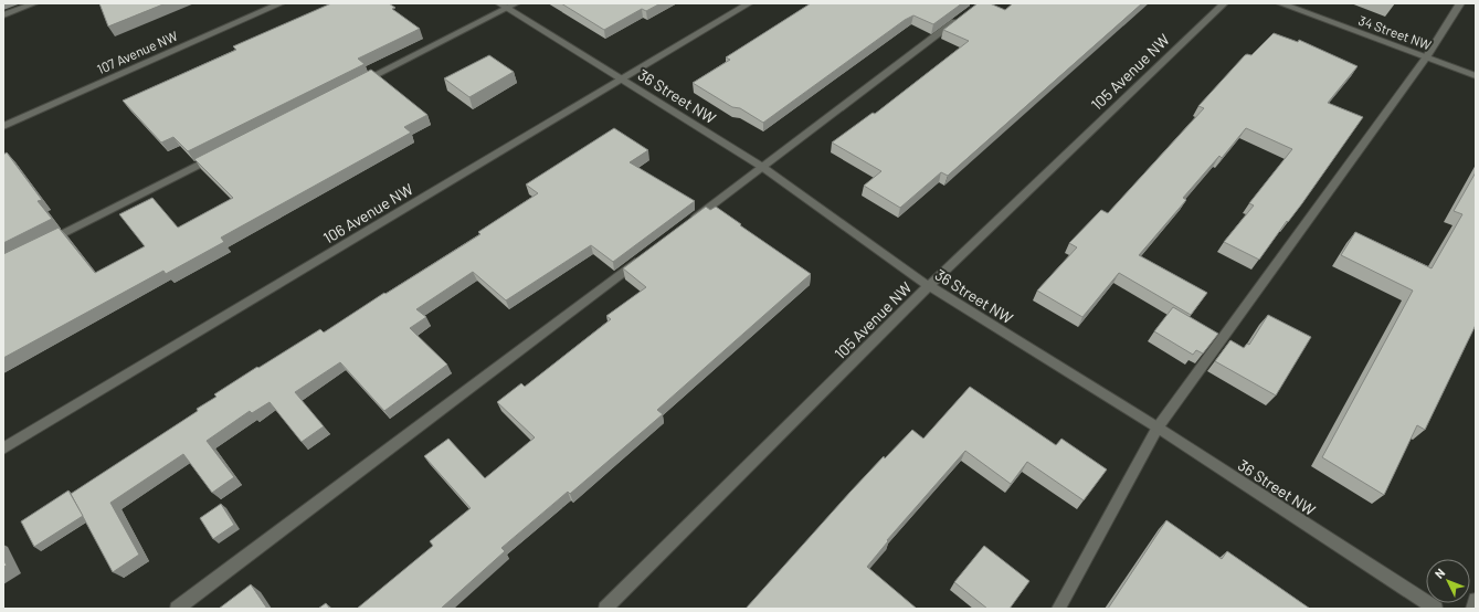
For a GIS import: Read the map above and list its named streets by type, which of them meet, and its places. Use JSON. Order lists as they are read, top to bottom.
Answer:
{
  "streets": {
    "street": [
      "34 Street NW",
      "107 Avenue NW",
      "105 Avenue NW",
      "36 Street NW",
      "106 Avenue NW"
    ]
  },
  "crossings": [
    ["105 Avenue NW", "36 Street NW"],
    ["36 Street NW", "106 Avenue NW"]
  ],
  "north": "top left"
}
